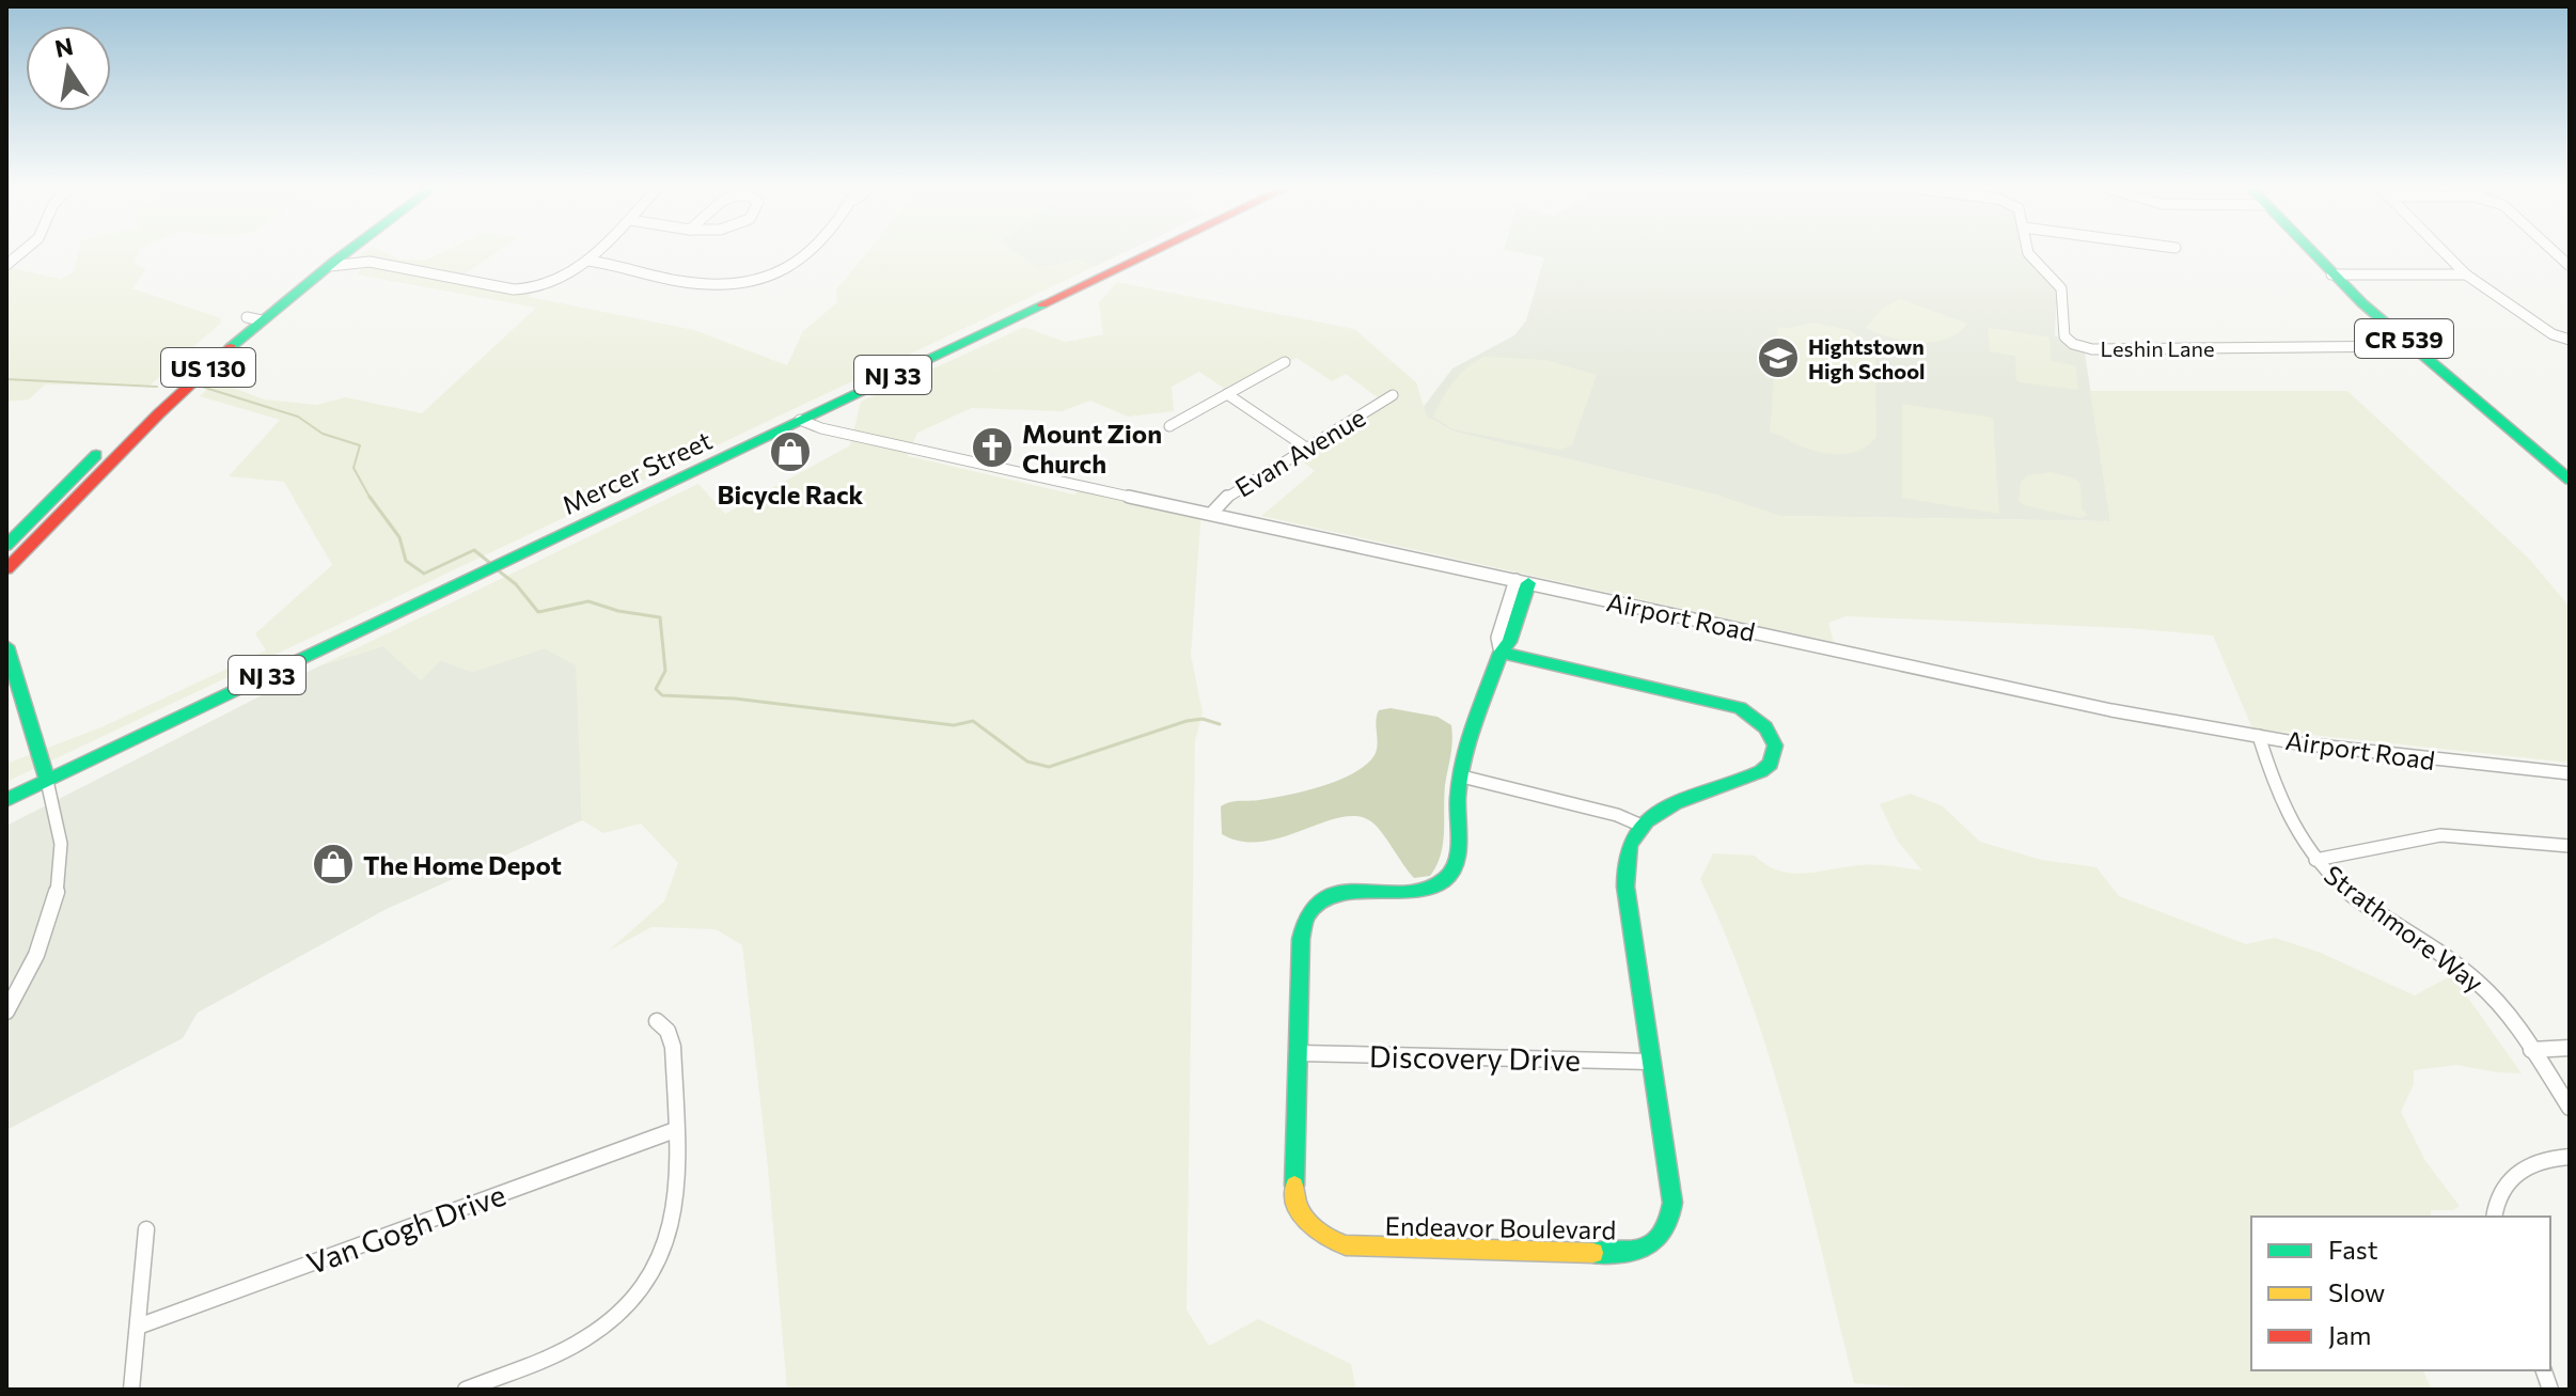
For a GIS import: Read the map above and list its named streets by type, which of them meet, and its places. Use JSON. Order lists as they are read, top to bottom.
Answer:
{
  "streets": {
    "main road": [
      "CR 539",
      "US 130",
      "NJ 33",
      "Mercer Street",
      "Endeavor Boulevard"
    ],
    "street": [
      "Leshin Lane",
      "Evan Avenue",
      "Airport Road",
      "Strathmore Way",
      "Discovery Drive",
      "Van Gogh Drive"
    ]
  },
  "crossings": [
    ["CR 539", "Leshin Lane"],
    ["Evan Avenue", "Airport Road"],
    ["Mercer Street", "Airport Road"],
    ["Airport Road", "Strathmore Way"],
    ["Airport Road", "Endeavor Boulevard"],
    ["Discovery Drive", "Endeavor Boulevard"]
  ],
  "places": {
    "school or university": ["Hightstown High School"],
    "church": ["Mount Zion Church"],
    "shop": ["Bicycle Rack", "The Home Depot"]
  },
  "legend": ["Fast", "Slow", "Jam"],
  "north": "top"
}
